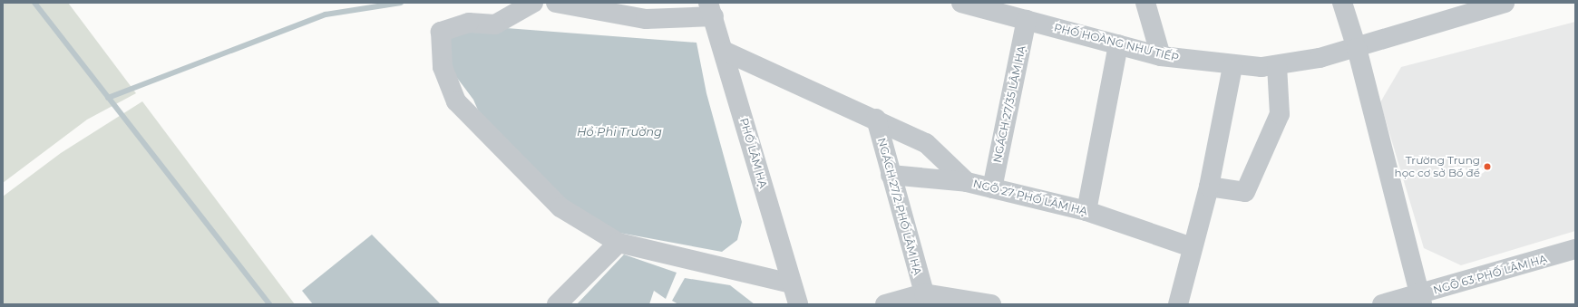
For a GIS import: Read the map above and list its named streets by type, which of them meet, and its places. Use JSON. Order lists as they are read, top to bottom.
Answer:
{
  "streets": {
    "street": [
      "PHỐ HOÀNG NHƯ TIẾP",
      "NGÁCH 27/35 LÂM HẠ",
      "PHỐ LÂM HẠ",
      "NGÕ 27 PHỐ LÂM HẠ",
      "NGÁCH 27/2 PHỐ LÂM HẠ",
      "NGÕ 63 PHỐ LÂM HẠ"
    ]
  },
  "crossings": [
    ["PHỐ HOÀNG NHƯ TIẾP", "NGÁCH 27/35 LÂM HẠ"],
    ["NGÁCH 27/35 LÂM HẠ", "NGÕ 27 PHỐ LÂM HẠ"],
    ["PHỐ LÂM HẠ", "NGÕ 27 PHỐ LÂM HẠ"],
    ["NGÕ 27 PHỐ LÂM HẠ", "NGÁCH 27/2 PHỐ LÂM HẠ"]
  ],
  "water": ["Hồ Phi Trường"],
  "places": ["Trường Trung học cơ sở Bồ đề"]
}
